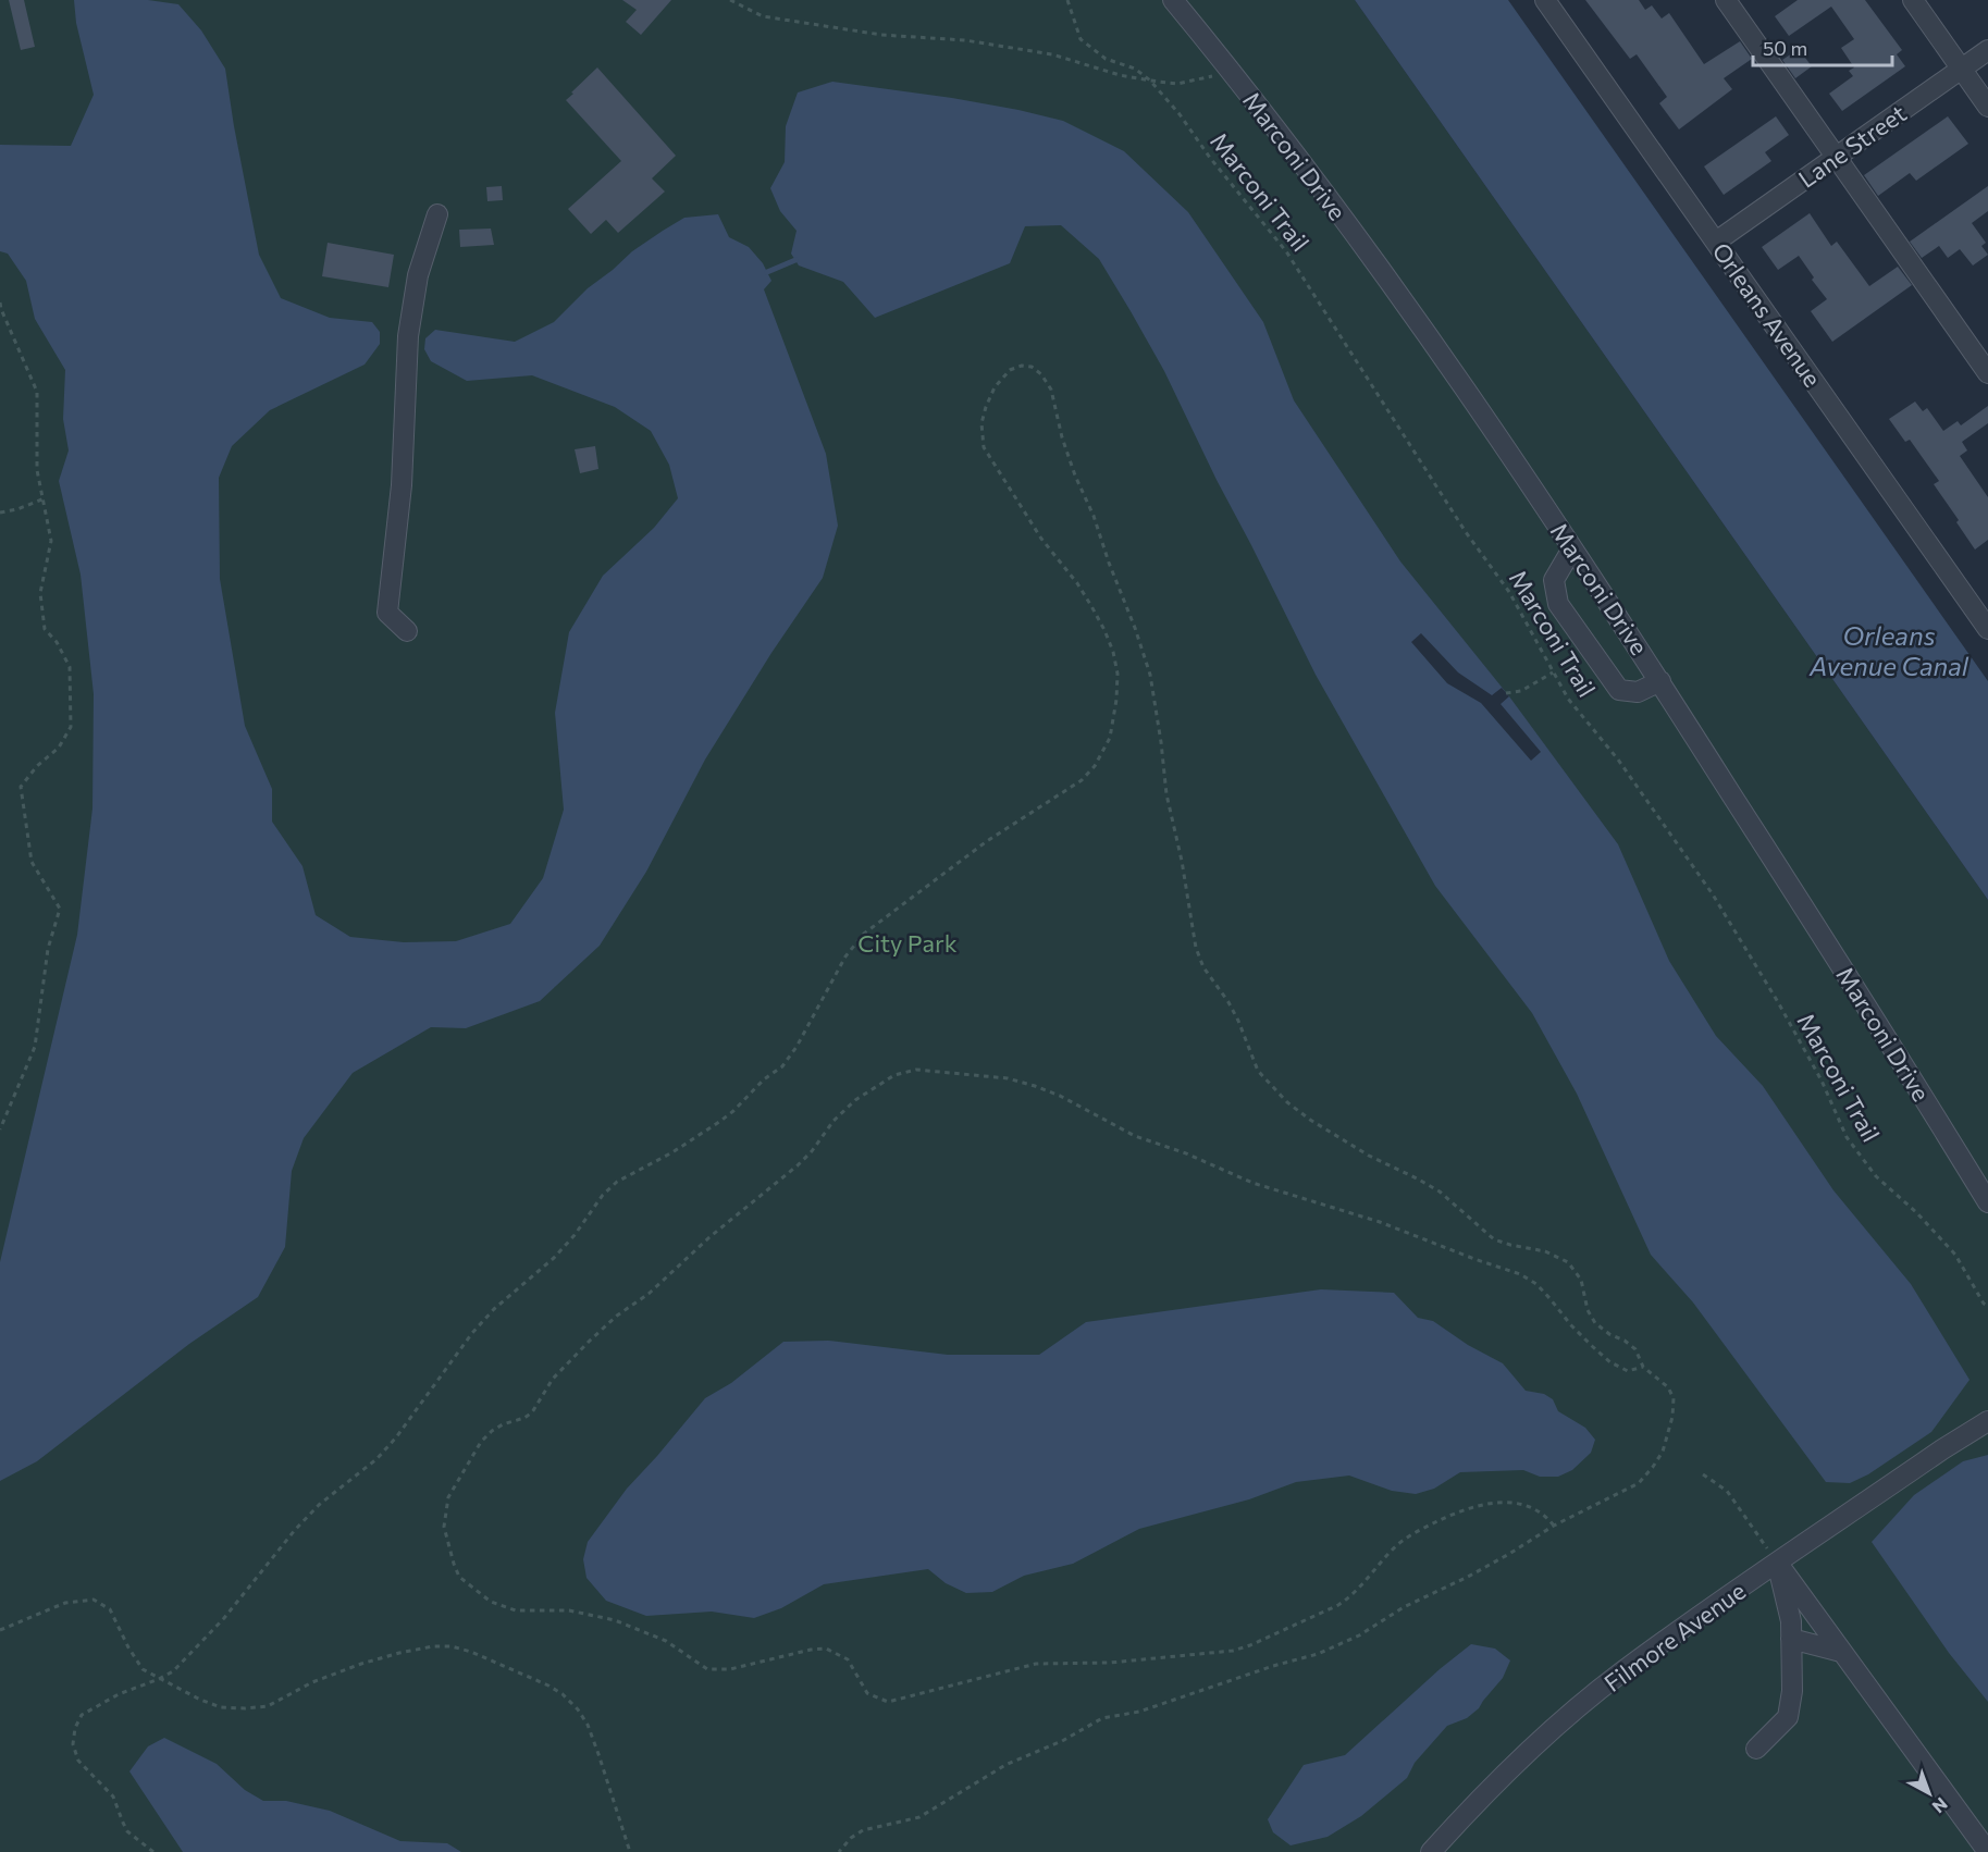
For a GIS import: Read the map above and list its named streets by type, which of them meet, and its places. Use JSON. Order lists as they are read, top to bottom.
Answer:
{
  "streets": {
    "street": [
      "Lane Street",
      "Marconi Drive",
      "Orleans Avenue",
      "Filmore Avenue"
    ],
    "path": ["Marconi Trail"]
  },
  "crossings": [
    ["Lane Street", "Orleans Avenue"]
  ],
  "water": ["Orleans Avenue Canal"],
  "parks": ["City Park"],
  "scale_bar": "50 m",
  "north": "bottom right"
}
